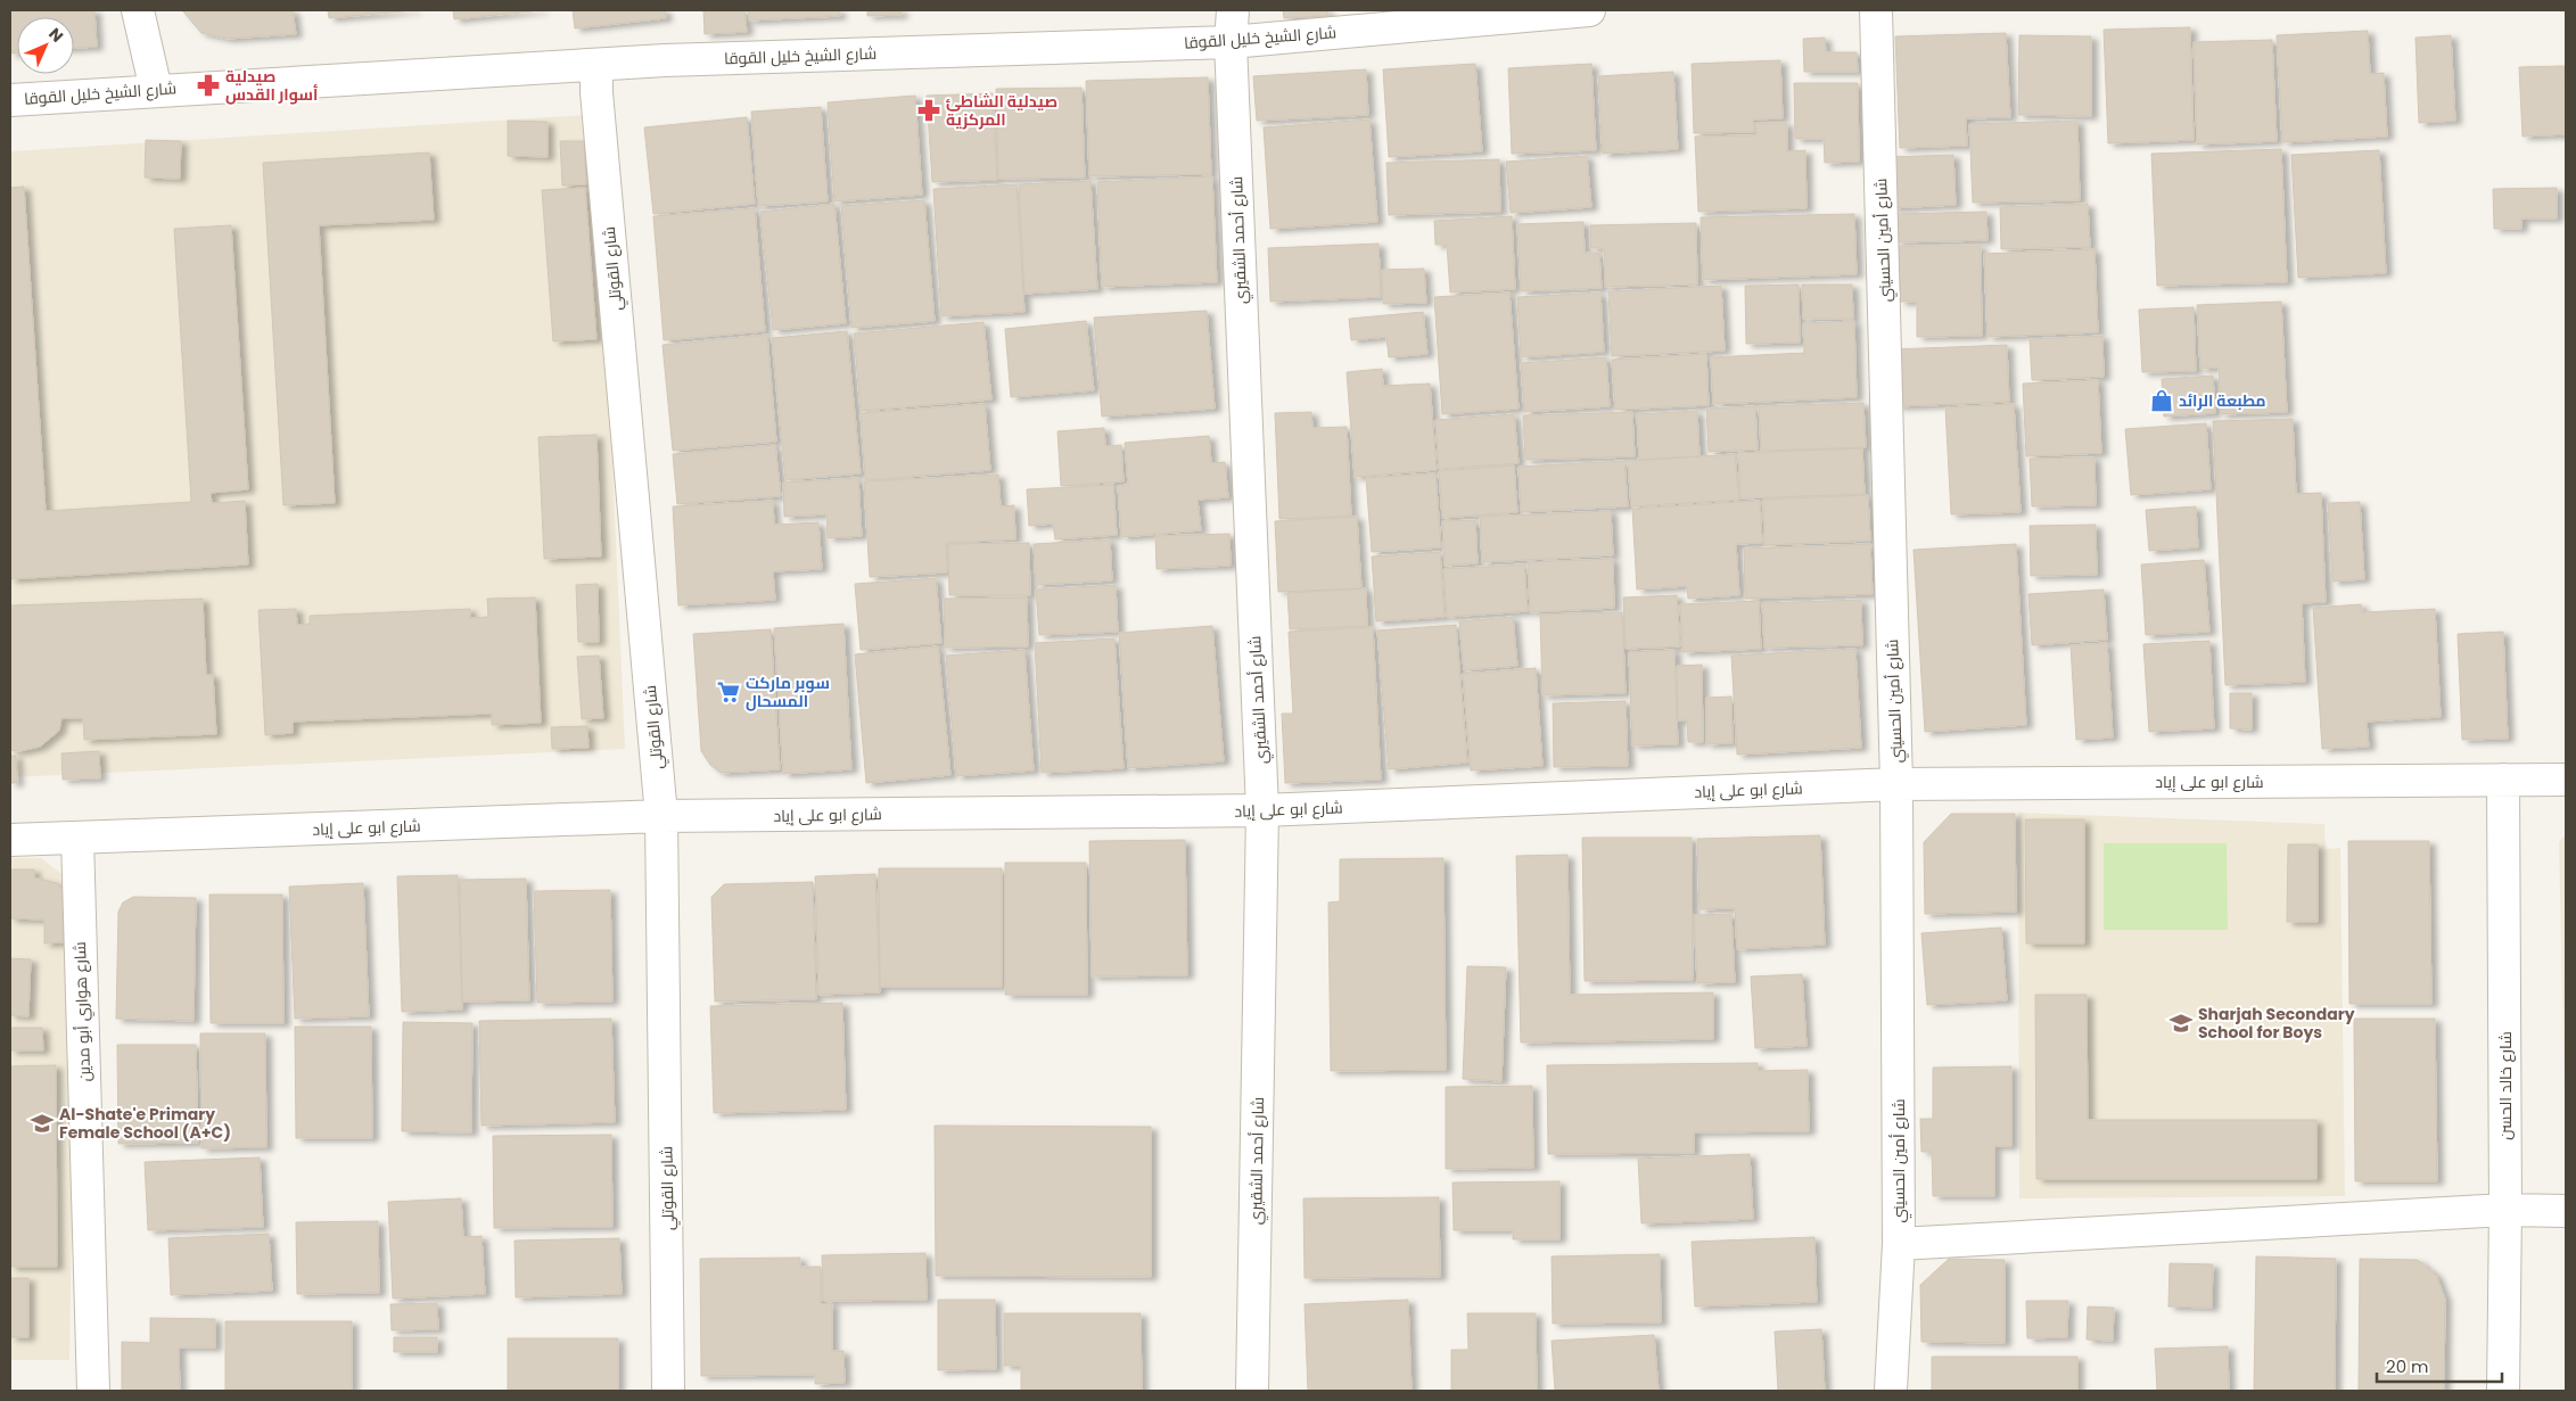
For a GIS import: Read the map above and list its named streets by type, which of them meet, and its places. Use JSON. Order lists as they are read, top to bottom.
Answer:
{
  "streets": {
    "street": [
      "شارع الشيخ خليل القوقا",
      "شارع أحمد الشقيري",
      "شارع أمين الحسيني",
      "شارع القوتلي",
      "شارع ابو على إياد",
      "شارع هواري أبو مدين",
      "شارع خالد الحسن"
    ]
  },
  "crossings": [
    ["شارع الشيخ خليل القوقا", "شارع أحمد الشقيري"],
    ["شارع الشيخ خليل القوقا", "شارع القوتلي"],
    ["شارع أحمد الشقيري", "شارع ابو على إياد"],
    ["شارع أمين الحسيني", "شارع ابو على إياد"],
    ["شارع القوتلي", "شارع ابو على إياد"],
    ["شارع ابو على إياد", "شارع هواري أبو مدين"],
    ["شارع ابو على إياد", "شارع خالد الحسن"]
  ],
  "places": {
    "pharmacy": ["صيدلية أسوار القدس", "صيدلية الشاطئ المركزية"],
    "shop": ["مطبعة الرائد"],
    "supermarket": ["سوبر ماركت المسحال"],
    "school or university": ["Sharjah Secondary School for Boys", "Al-Shate'e Primary Female School (A+C)"]
  },
  "scale_bar": "20 m",
  "north": "top right"
}
